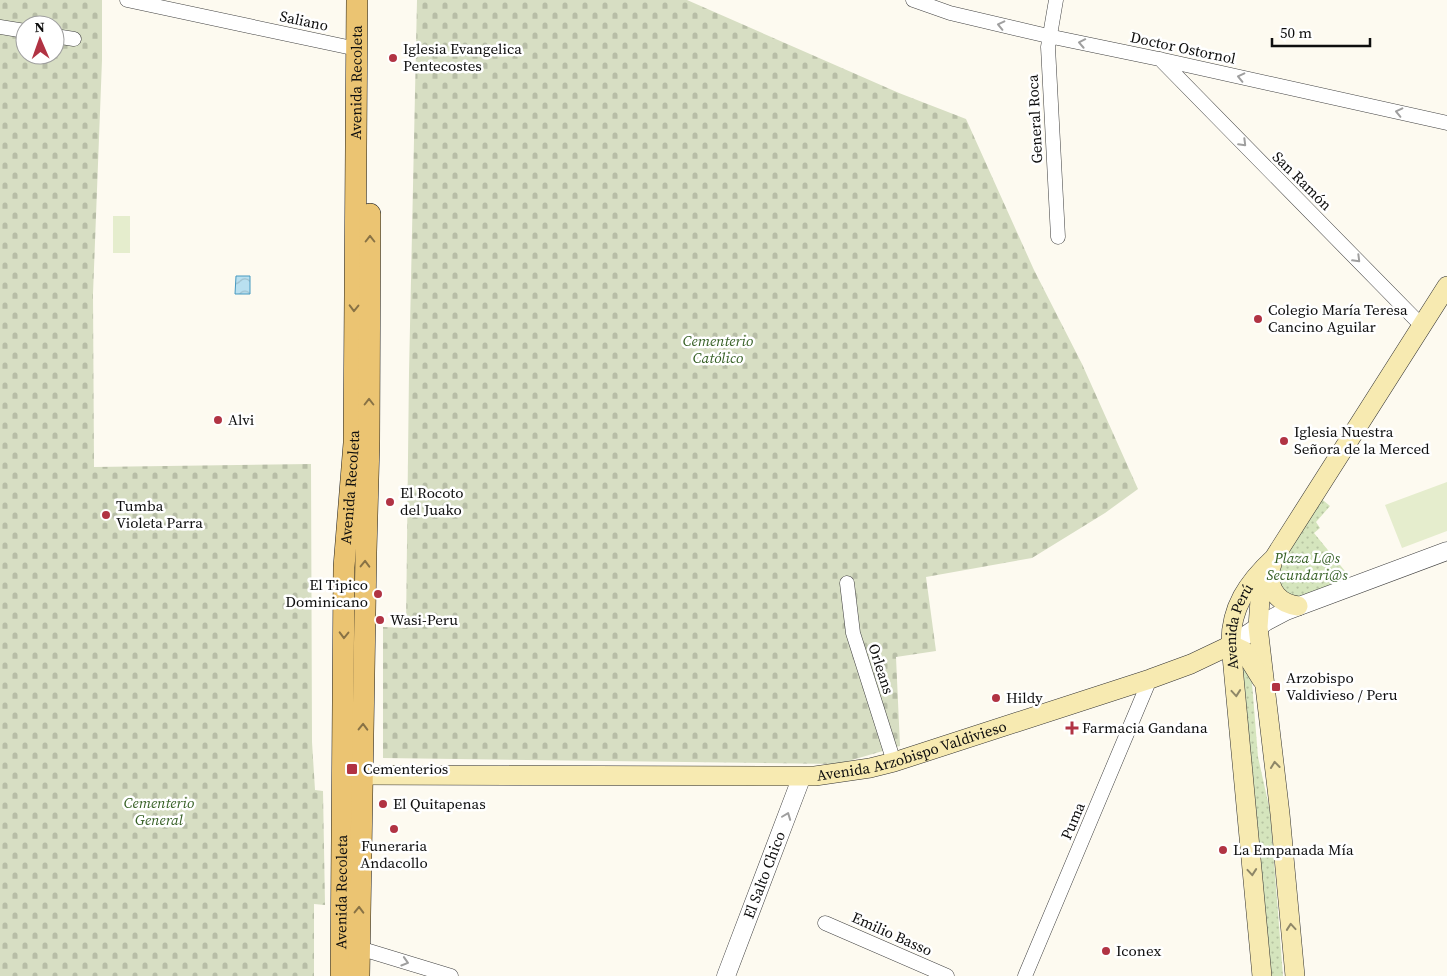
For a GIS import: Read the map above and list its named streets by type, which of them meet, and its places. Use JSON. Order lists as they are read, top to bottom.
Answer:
{
  "streets": {
    "main road": ["Avenida Recoleta", "Avenida Perú", "Avenida Arzobispo Valdivieso"],
    "street": [
      "Saliano",
      "Doctor Ostornol",
      "General Roca",
      "San Ramón",
      "Orleans",
      "Puma",
      "El Salto Chico",
      "Emilio Basso"
    ]
  },
  "crossings": [
    ["Saliano", "Avenida Recoleta"],
    ["Doctor Ostornol", "General Roca"],
    ["Doctor Ostornol", "San Ramón"],
    ["Avenida Recoleta", "Avenida Arzobispo Valdivieso"],
    ["Avenida Perú", "Avenida Arzobispo Valdivieso"],
    ["Orleans", "Avenida Arzobispo Valdivieso"],
    ["Avenida Arzobispo Valdivieso", "Puma"],
    ["Avenida Arzobispo Valdivieso", "El Salto Chico"]
  ],
  "one_way": ["Doctor Ostornol", "San Ramón", "El Salto Chico"],
  "parks": ["Cementerio Católico", "Plaza L@s Secundari@s", "Cementerio General"],
  "places": {
    "other": [
      "Iglesia Evangelica Pentecostes",
      "Colegio María Teresa Cancino Aguilar",
      "Alvi",
      "Iglesia Nuestra Señora de la Merced",
      "El Rocoto del Juako",
      "Tumba Violeta Parra",
      "El Tipico Dominicano",
      "Wasi-Peru",
      "Hildy",
      "El Quitapenas",
      "Funeraria Andacollo",
      "La Empanada Mía",
      "Iconex"
    ],
    "transit": ["Arzobispo Valdivieso / Peru", "Cementerios"],
    "health": ["Farmacia Gandana"]
  },
  "scale_bar": "50 m",
  "north": "top"
}
